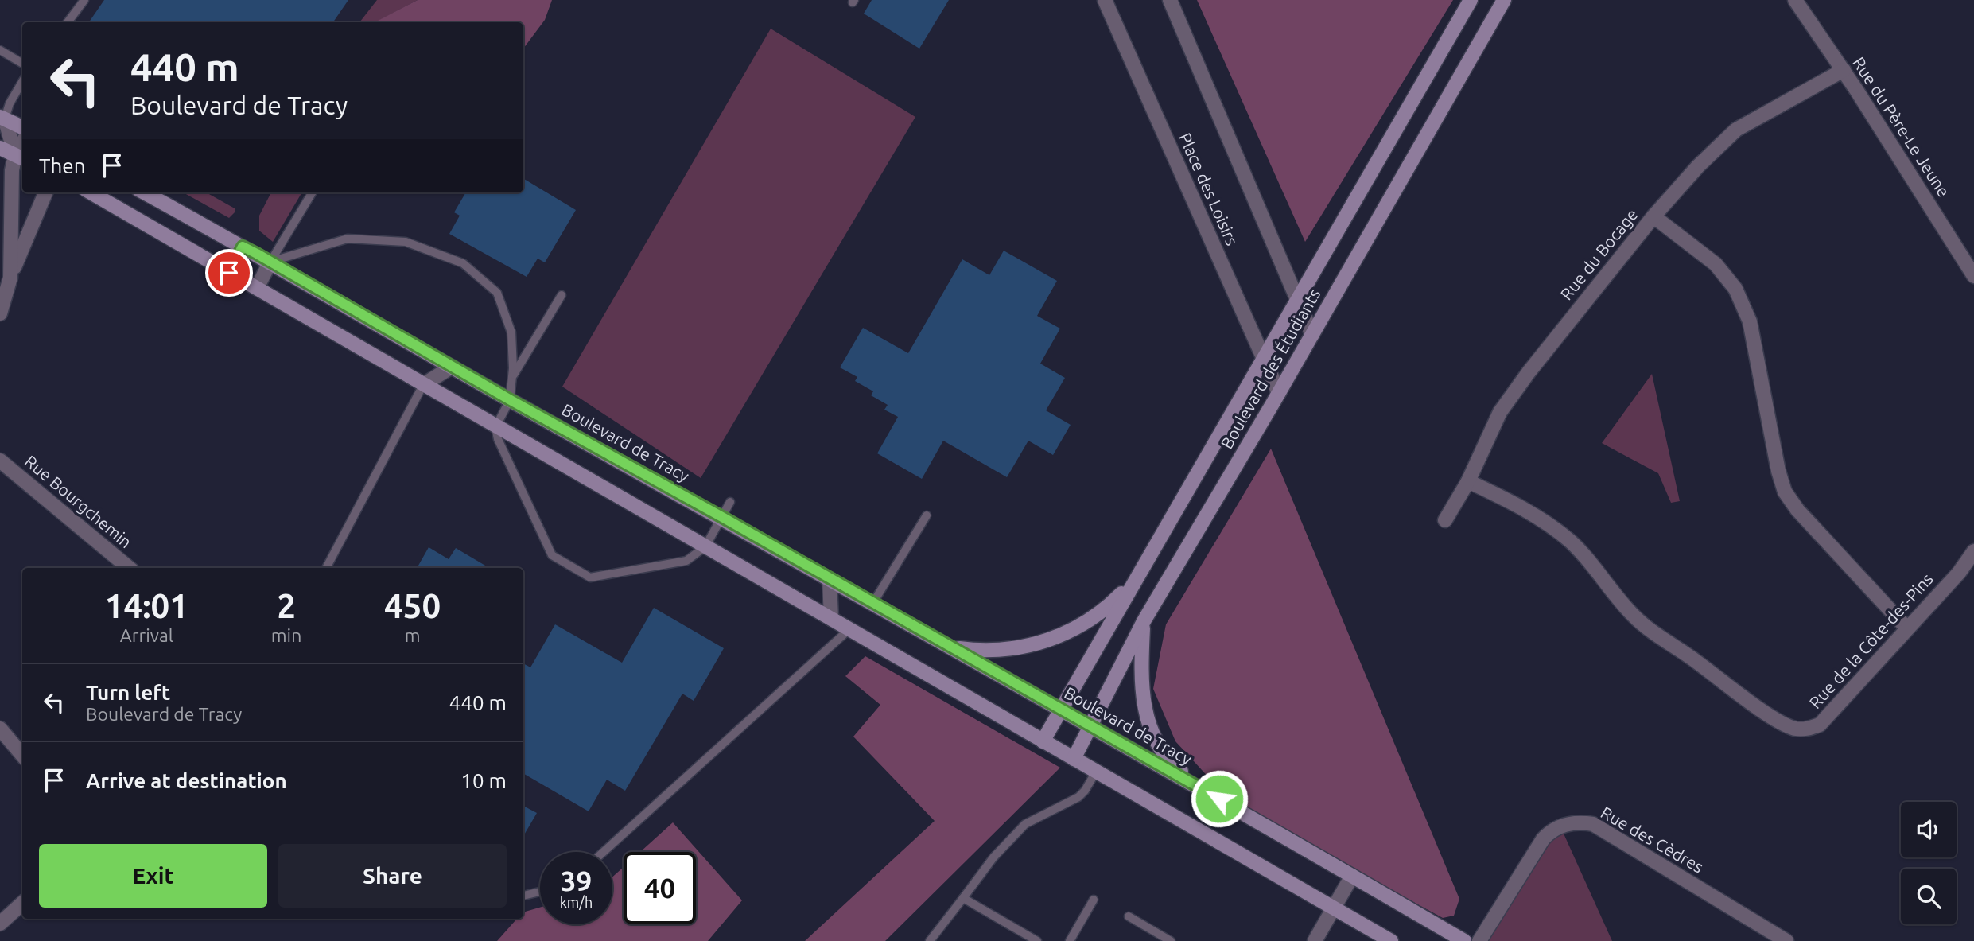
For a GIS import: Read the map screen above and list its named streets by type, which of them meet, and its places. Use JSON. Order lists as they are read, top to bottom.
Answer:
{
  "streets": {
    "street": [
      "Rue du Père-Le Jeune",
      "Place des Loisirs",
      "Rue du Bocage",
      "Boulevard des Étudiants",
      "Boulevard de Tracy",
      "Rue Bourgchemin",
      "Rue de la Côte-des-Pins",
      "Rue des Cèdres"
    ]
  },
  "crossings": [
    ["Rue du Père-Le Jeune", "Rue du Bocage"],
    ["Place des Loisirs", "Boulevard des Étudiants"],
    ["Rue du Bocage", "Rue de la Côte-des-Pins"],
    ["Boulevard des Étudiants", "Boulevard de Tracy"]
  ],
  "page": {
    "turn": ["440 m", "Boulevard de Tracy"],
    "then": "Then",
    "eta": [
      "14:01",
      "Arrival",
      "2",
      "min",
      "450",
      "m"
    ],
    "list": [
      {
        "name": "Turn left",
        "note": "Boulevard de Tracy",
        "value": "440 m"
      },
      {
        "name": "Arrive at destination",
        "value": "10 m"
      }
    ],
    "buttons": ["Exit", "Share"],
    "speed": "39 km/h",
    "limit": "40"
  }
}
